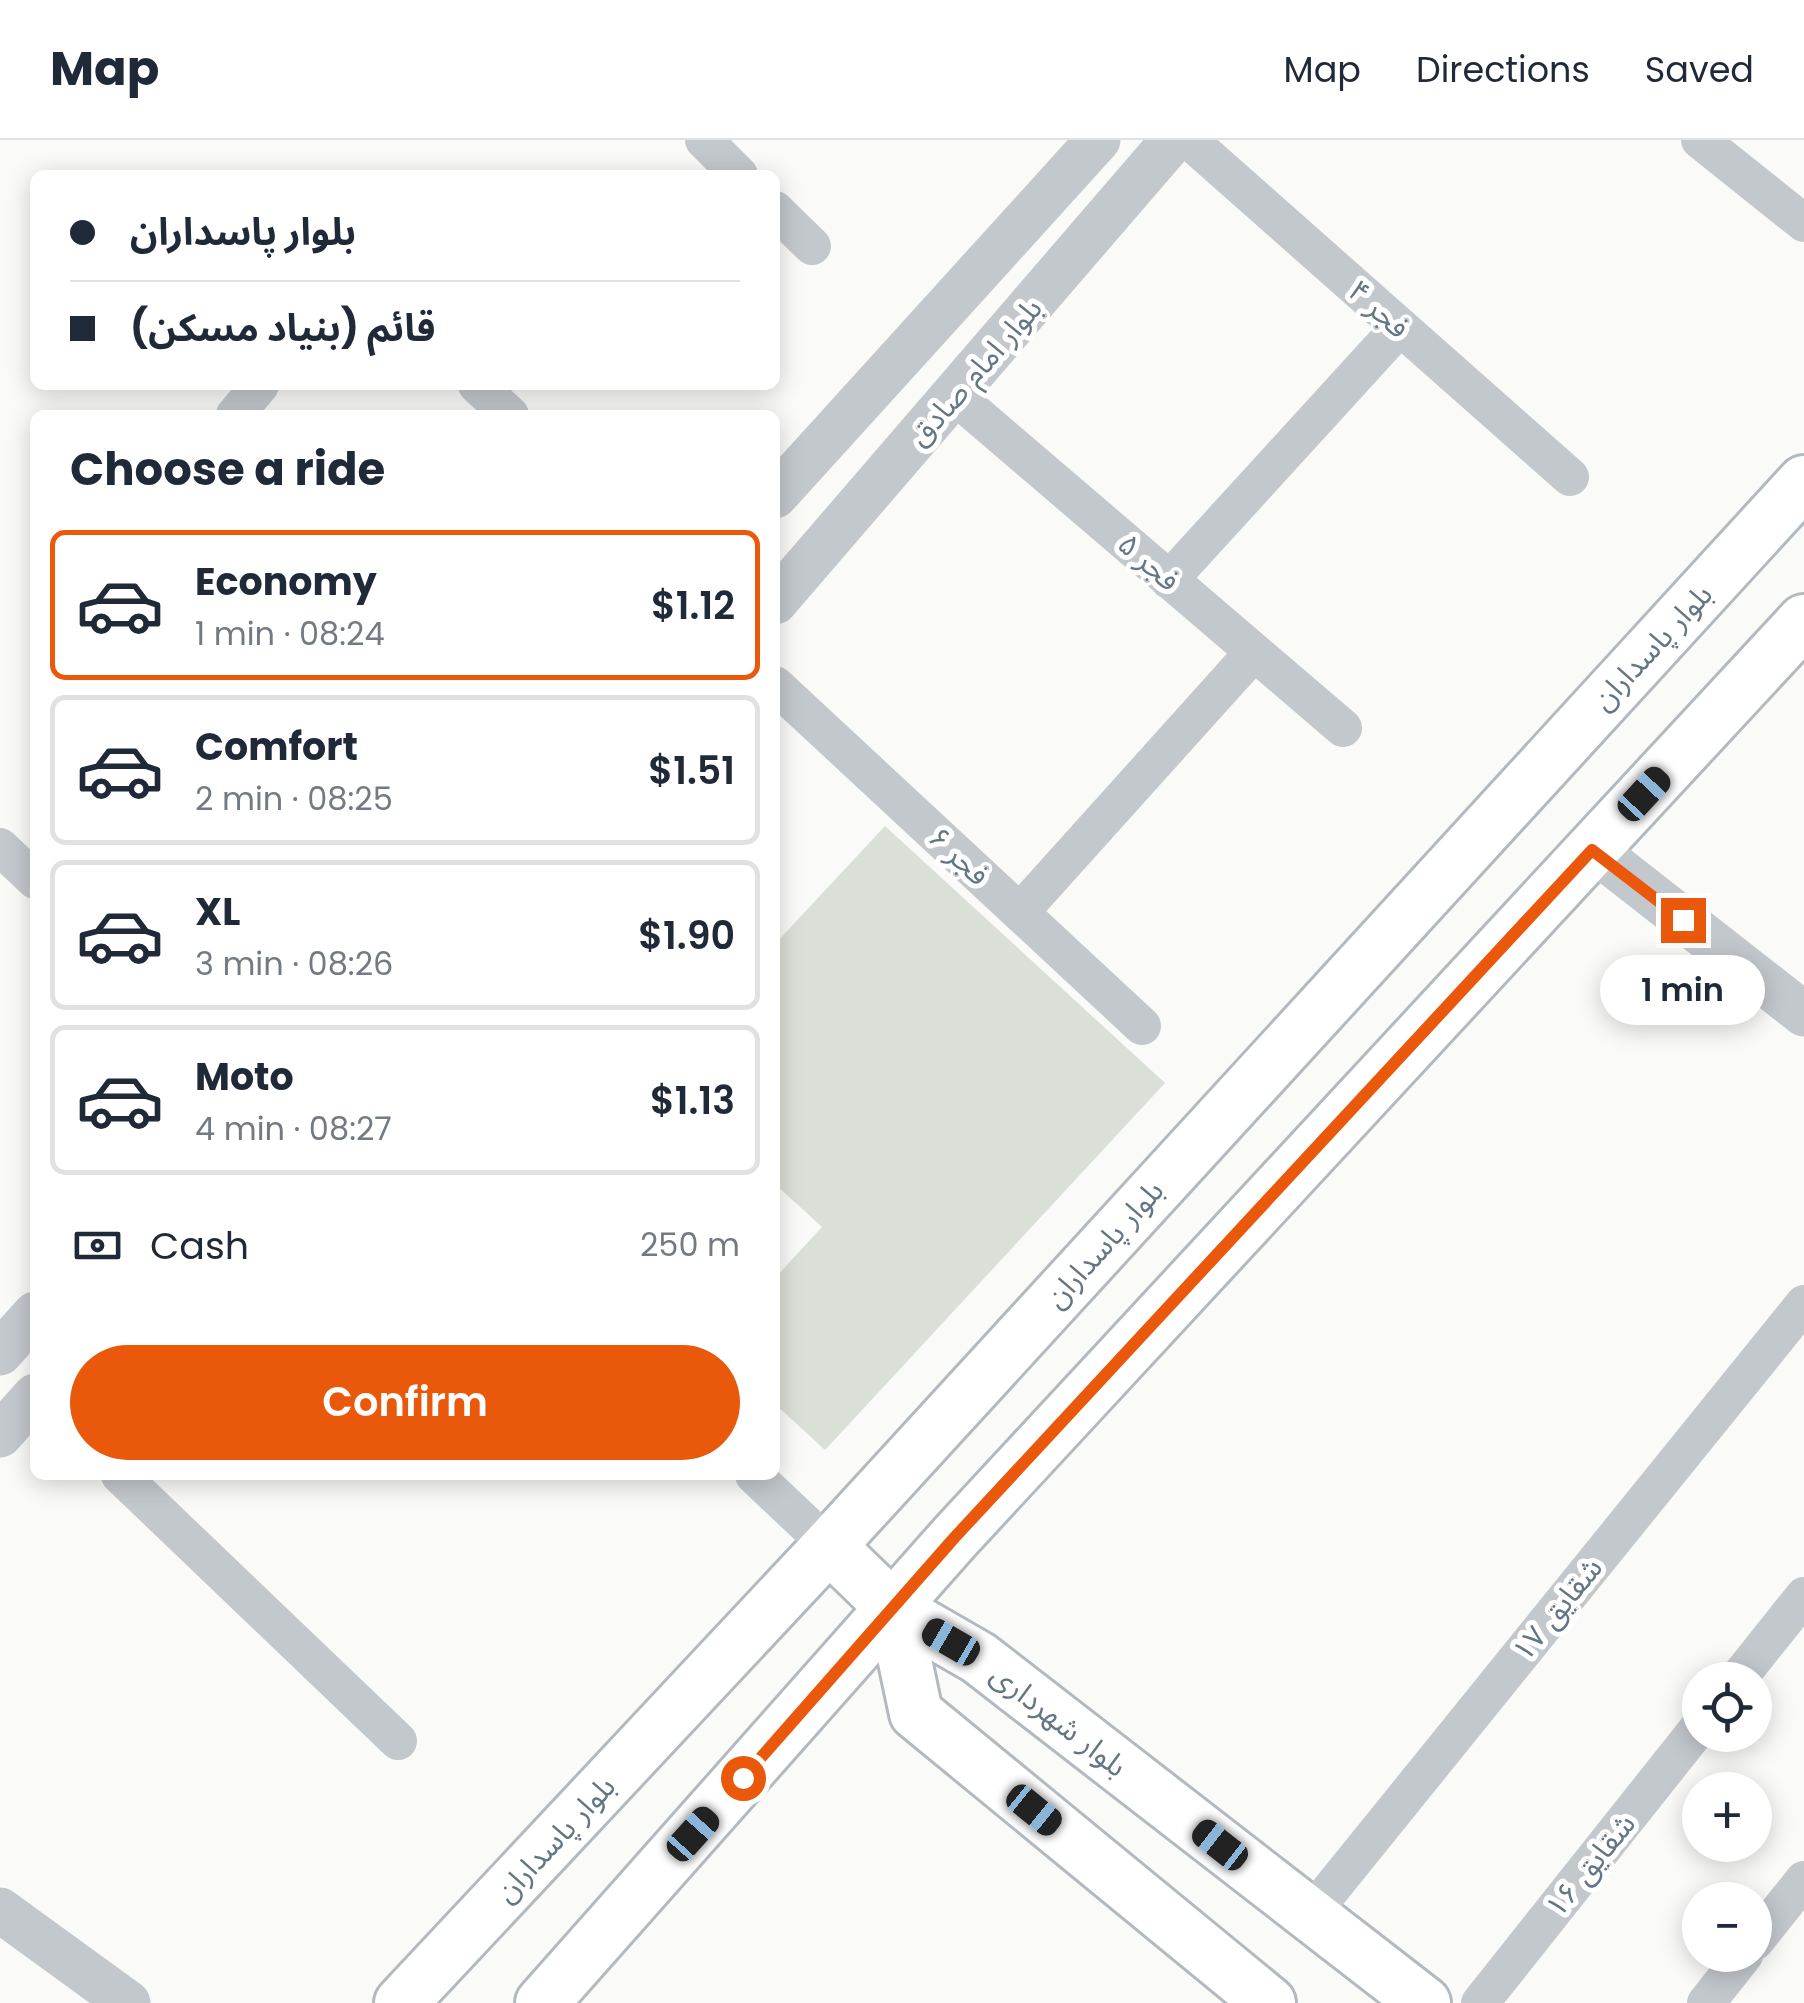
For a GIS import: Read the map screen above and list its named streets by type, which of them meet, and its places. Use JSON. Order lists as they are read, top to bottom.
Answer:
{
  "streets": {
    "main road": ["بلوار پاسداران", "بلوار شهرداری"],
    "street": [
      "فجر ۴",
      "بلوار امام صادق",
      "فجر ۵",
      "فجر ۶",
      "شقایق ۱۷",
      "شقایق ۱۶"
    ]
  },
  "crossings": [
    ["بلوار امام صادق", "فجر ۵"],
    ["بلوار پاسداران", "بلوار شهرداری"],
    ["شقایق ۱۷", "بلوار شهرداری"]
  ],
  "page": {
    "header": "Map",
    "nav": ["Map", "Directions", "Saved"],
    "banner": ["بلوار پاسداران", "قائم (بنیاد مسکن)"],
    "heading": "Choose a ride",
    "list": [
      {
        "name": "Economy",
        "note": "1 min · 08:24",
        "value": "$1.12"
      },
      {
        "name": "Comfort",
        "note": "2 min · 08:25",
        "value": "$1.51"
      },
      {
        "name": "XL",
        "note": "3 min · 08:26",
        "value": "$1.90"
      },
      {
        "name": "Moto",
        "note": "4 min · 08:27",
        "value": "$1.13"
      }
    ],
    "bubble": "1 min",
    "pay": ["Cash", "250 m"],
    "buttons": "Confirm",
    "map_buttons": ["+", "−"]
  }
}
